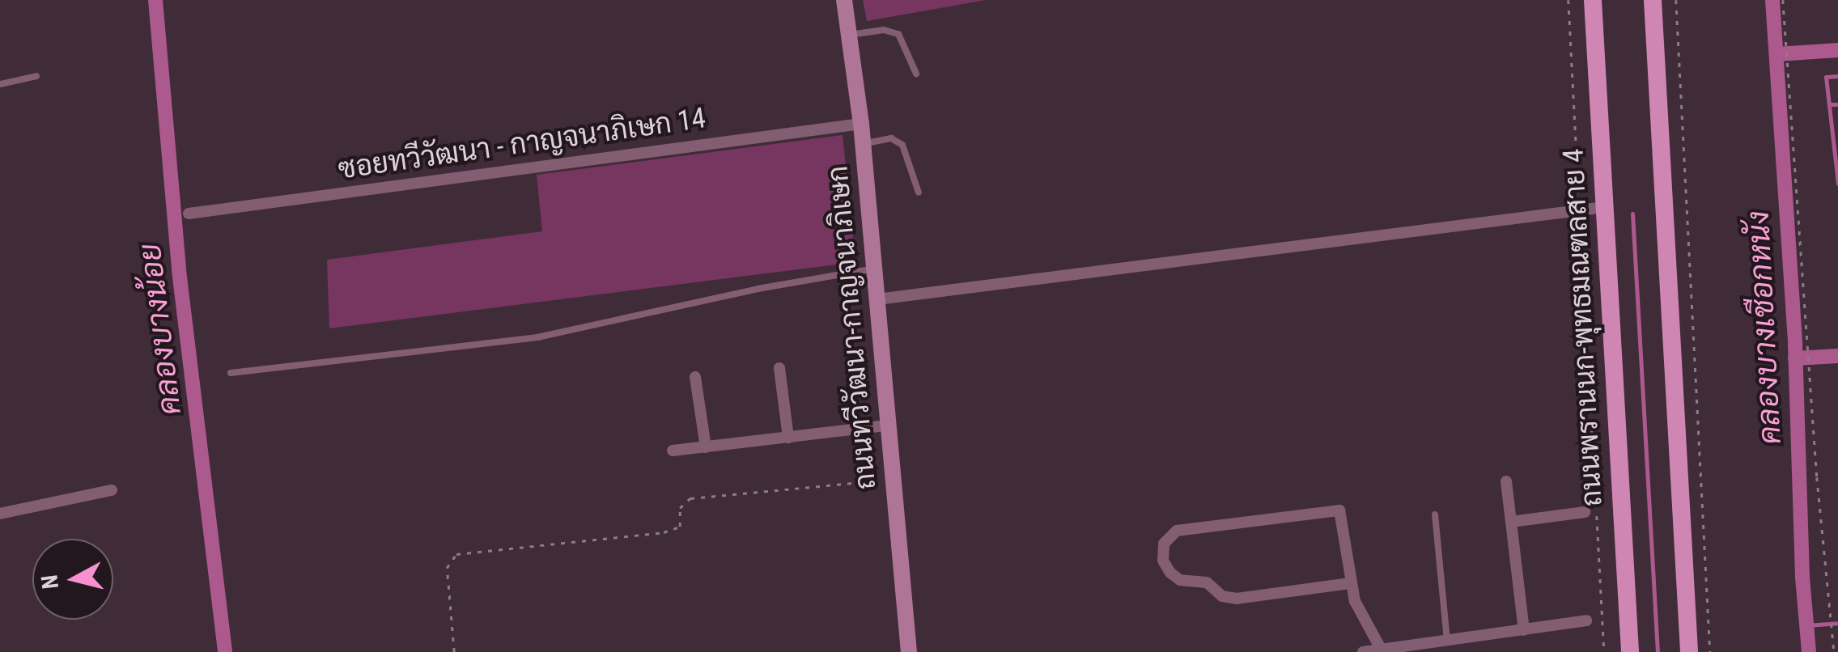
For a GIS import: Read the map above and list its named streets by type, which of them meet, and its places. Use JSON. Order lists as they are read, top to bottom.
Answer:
{
  "streets": {
    "main road": ["ถนนพรานนก-พุทธมณฑลสาย 4"],
    "street": ["ซอยทวีวัฒนา - กาญจนาภิเษก 14", "ถนนทวีวัฒนา-กาญจนาภิเษก"]
  },
  "crossings": [
    ["ซอยทวีวัฒนา - กาญจนาภิเษก 14", "ถนนทวีวัฒนา-กาญจนาภิเษก"]
  ],
  "water": ["คลองบางเชือกหนัง", "คลองบางน้อย"],
  "north": "left"
}
